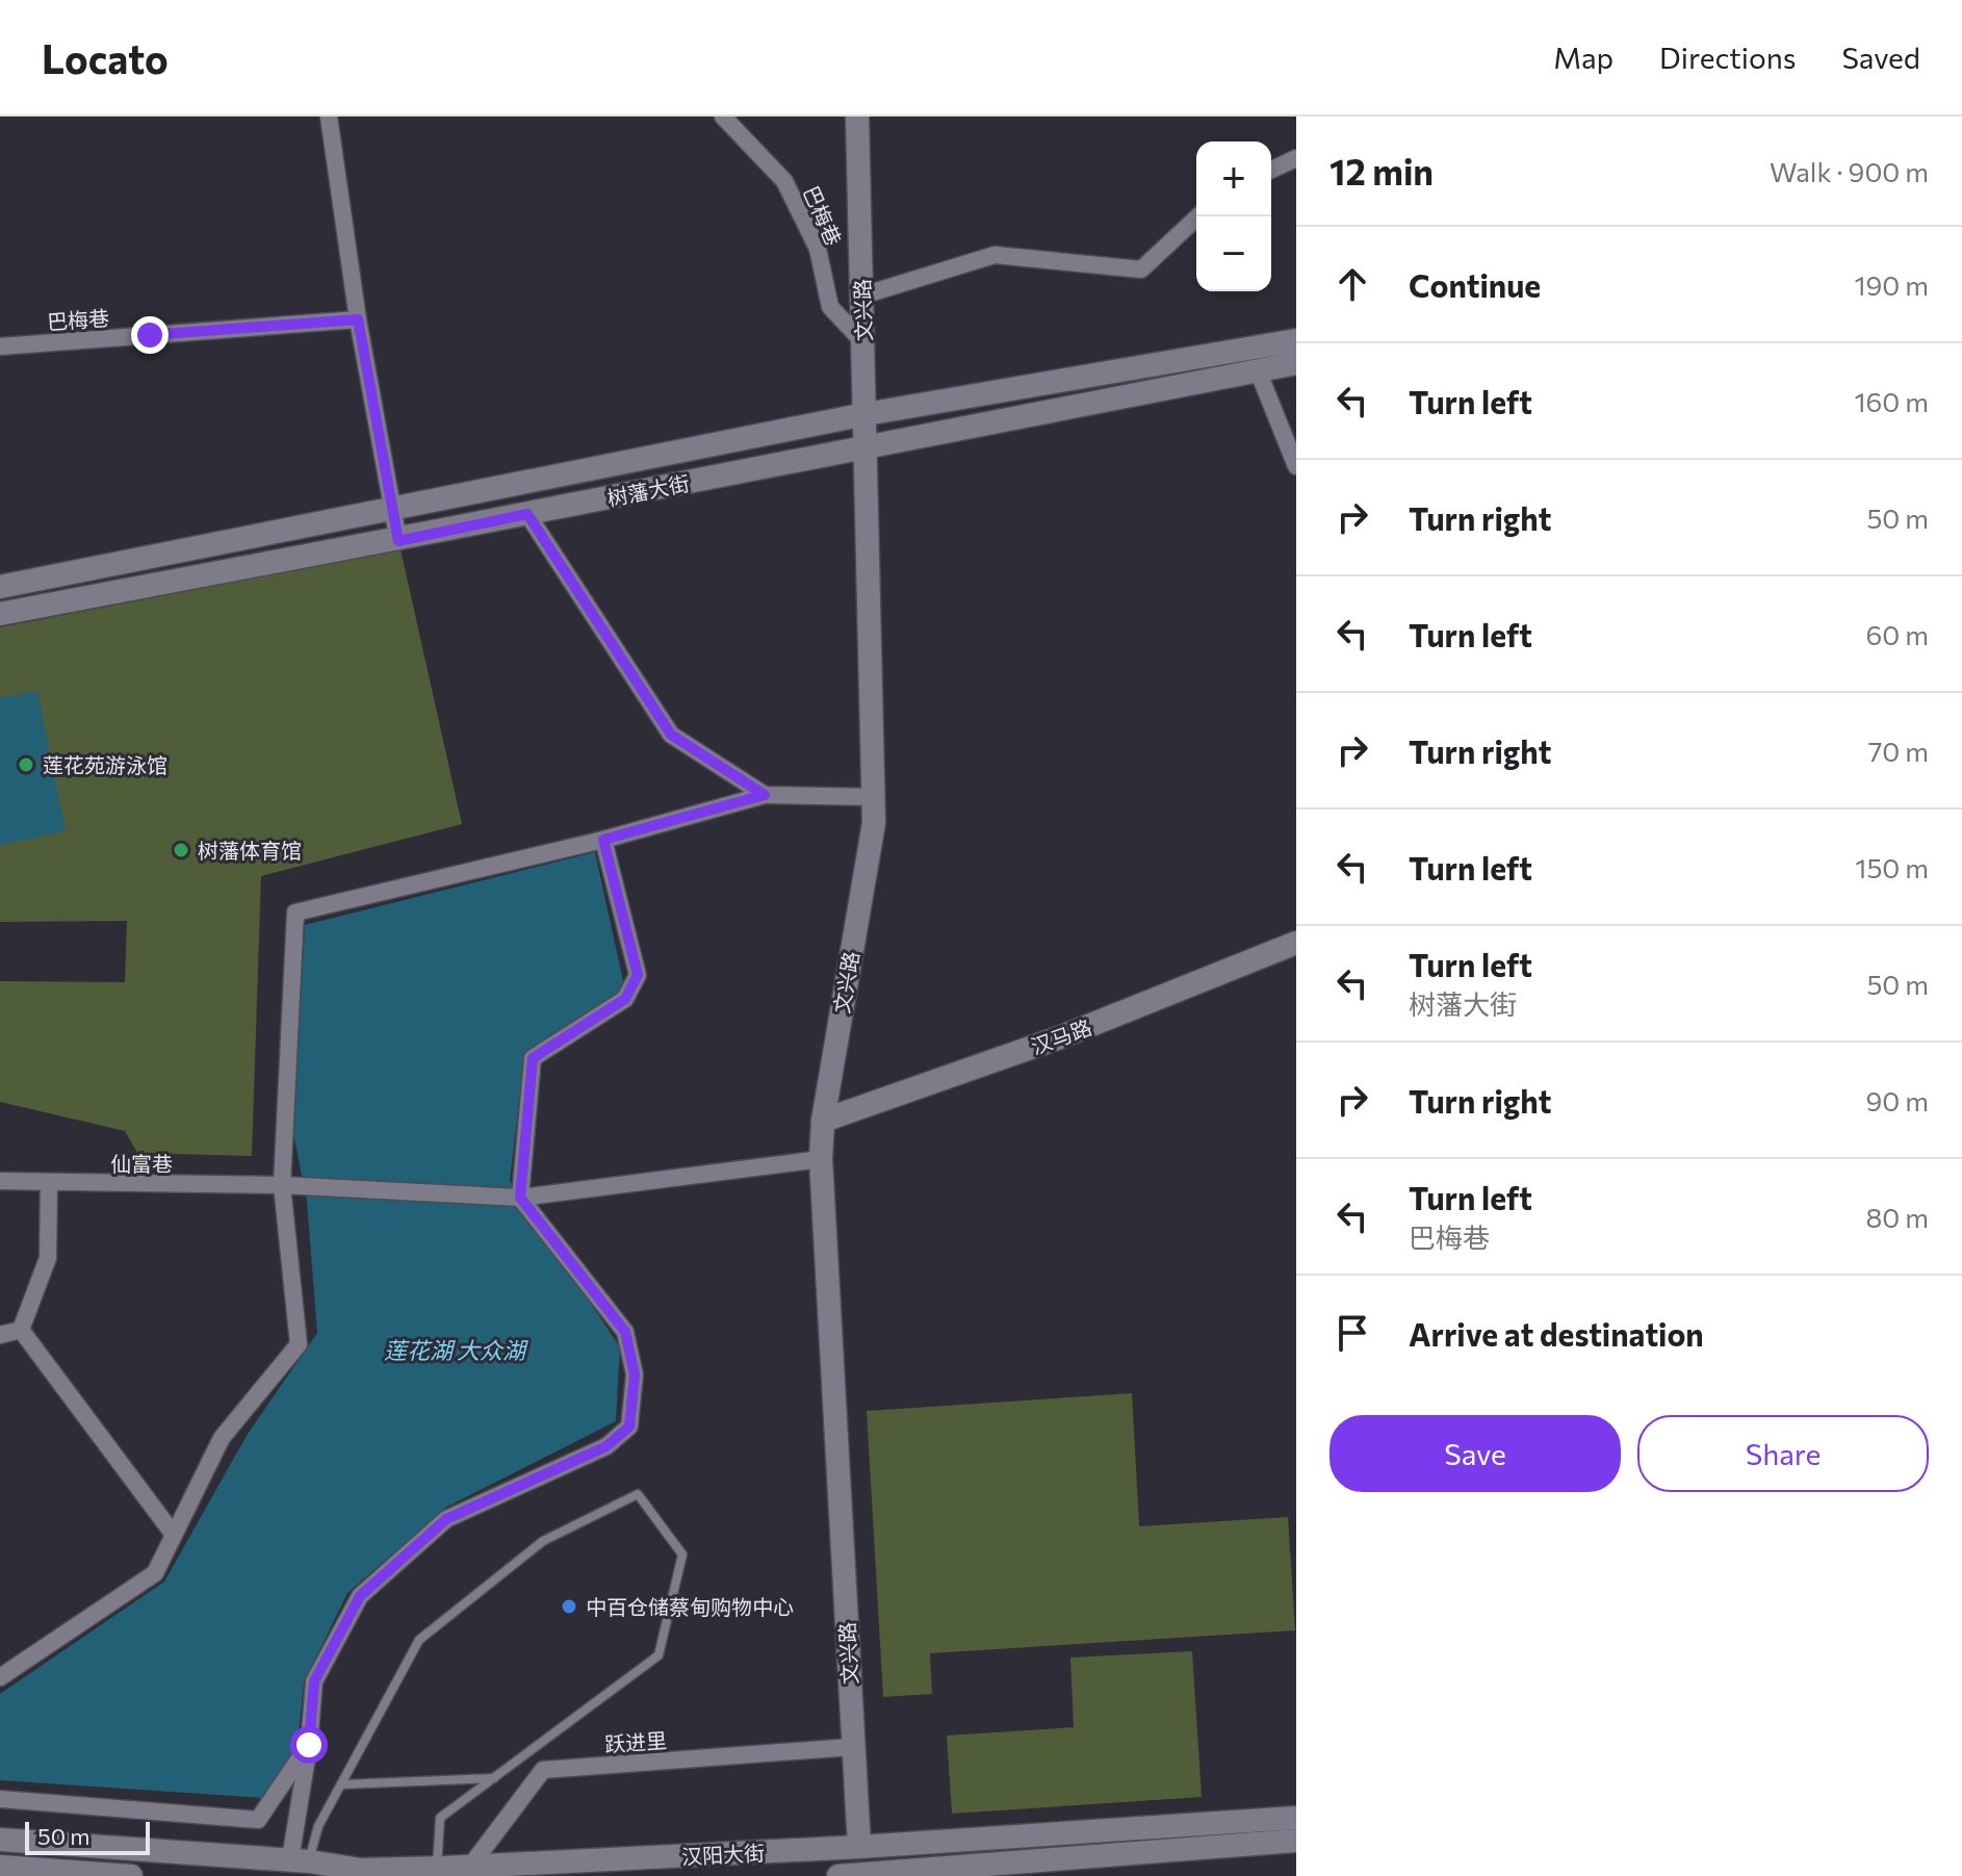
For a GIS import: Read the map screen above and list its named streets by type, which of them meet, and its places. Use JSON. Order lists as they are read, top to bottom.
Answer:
{
  "streets": {
    "street": [
      "巴梅巷",
      "文兴路",
      "树藩大街",
      "汉马路",
      "仙富巷",
      "跃进里",
      "汉阳大街"
    ]
  },
  "crossings": [
    ["巴梅巷", "文兴路"],
    ["文兴路", "树藩大街"],
    ["文兴路", "汉马路"],
    ["文兴路", "仙富巷"],
    ["文兴路", "跃进里"],
    ["文兴路", "汉阳大街"],
    ["跃进里", "汉阳大街"]
  ],
  "water": ["莲花湖 大众湖"],
  "places": ["莲花苑游泳馆", "树藩体育馆", "中百仓储蔡甸购物中心"],
  "scale_bar": "50 m",
  "page": {
    "header": "Locato",
    "nav": ["Map", "Directions", "Saved"],
    "heading": ["12 min", "Walk · 900 m"],
    "map_buttons": ["+", "−"],
    "list": [
      ["Continue", "190 m"],
      ["Turn left", "160 m"],
      ["Turn right", "50 m"],
      ["Turn left", "60 m"],
      ["Turn right", "70 m"],
      ["Turn left", "150 m"],
      ["Turn left", "树藩大街", "50 m"],
      ["Turn right", "90 m"],
      ["Turn left", "巴梅巷", "80 m"],
      "Arrive at destination"
    ],
    "buttons": ["Save", "Share"],
    "scale": "50 m"
  }
}
